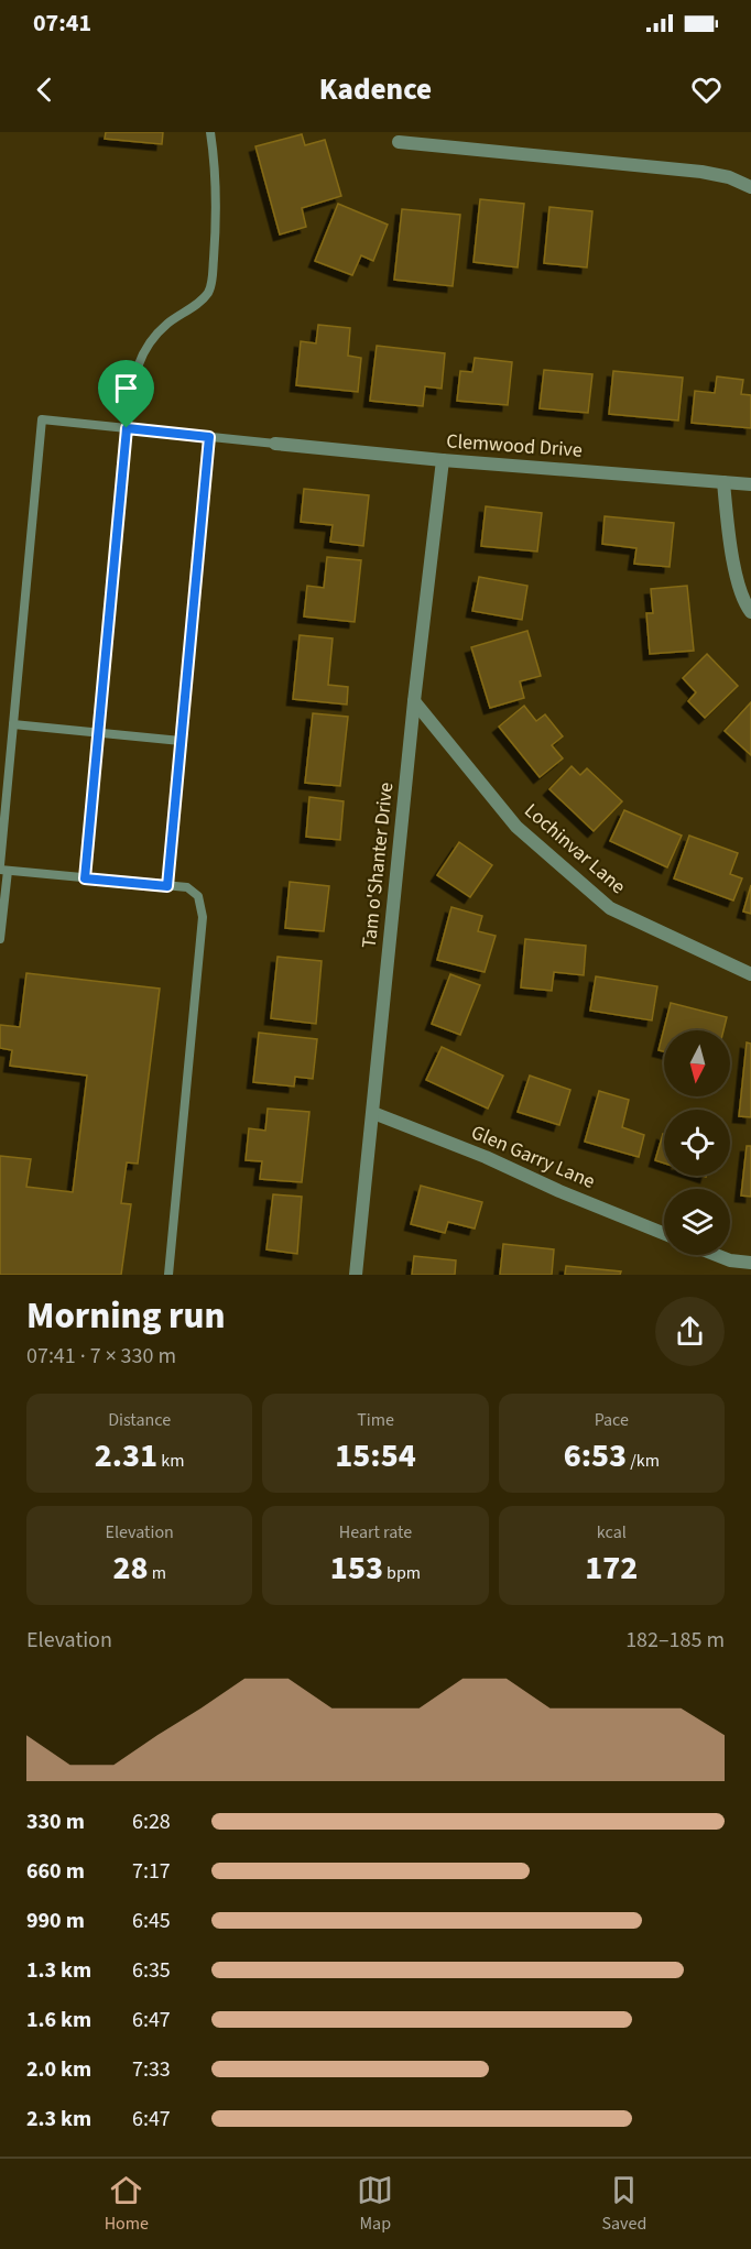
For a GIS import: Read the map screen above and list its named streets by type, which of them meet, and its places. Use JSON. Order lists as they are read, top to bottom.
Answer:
{
  "streets": {
    "street": [
      "Clemwood Drive",
      "Lochinvar Lane",
      "Tam o'Shanter Drive",
      "Glen Garry Lane"
    ]
  },
  "crossings": [
    ["Clemwood Drive", "Tam o'Shanter Drive"],
    ["Lochinvar Lane", "Tam o'Shanter Drive"],
    ["Tam o'Shanter Drive", "Glen Garry Lane"]
  ],
  "north": "bottom",
  "page": {
    "status": "07:41",
    "header": "Kadence",
    "heading": ["Morning run", "07:41 · 7 × 330 m"],
    "stats": [
      ["Distance", "2.31 km"],
      ["Time", "15:54"],
      ["Pace", "6:53 /km"],
      ["Elevation", "28 m"],
      ["Heart rate", "153 bpm"],
      ["kcal", "172"]
    ],
    "chart": ["Elevation", "182–185 m"],
    "list": [
      {
        "name": "330 m",
        "note": "6:28"
      },
      {
        "name": "660 m",
        "note": "7:17"
      },
      {
        "name": "990 m",
        "note": "6:45"
      },
      {
        "name": "1.3 km",
        "note": "6:35"
      },
      {
        "name": "1.6 km",
        "note": "6:47"
      },
      {
        "name": "2.0 km",
        "note": "7:33"
      },
      {
        "name": "2.3 km",
        "note": "6:47"
      }
    ],
    "tabs": ["Home", "Map", "Saved"]
  }
}
